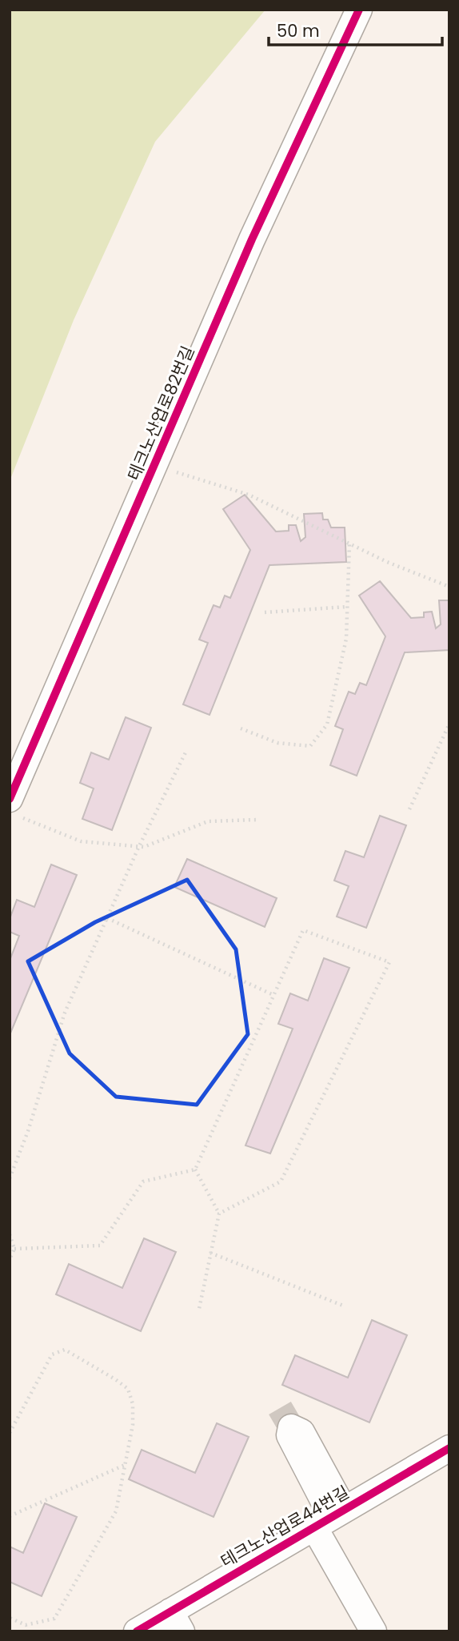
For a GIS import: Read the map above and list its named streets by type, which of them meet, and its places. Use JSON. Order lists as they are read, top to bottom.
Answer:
{
  "streets": {
    "street": ["테크노산업로82번길", "테크노산업로44번길"]
  },
  "scale_bar": "50 m"
}
